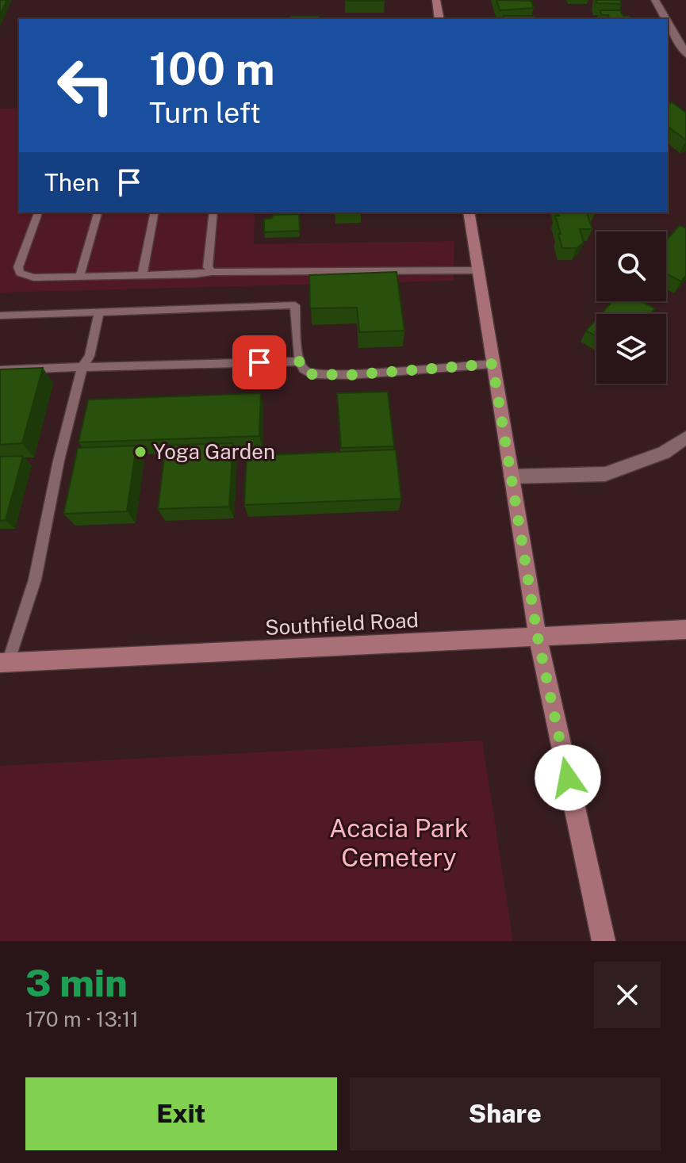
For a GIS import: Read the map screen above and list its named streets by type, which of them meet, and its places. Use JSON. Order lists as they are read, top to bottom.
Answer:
{
  "streets": {
    "street": ["Southfield Road"]
  },
  "parks": ["Acacia Park Cemetery"],
  "places": ["Yoga Garden"],
  "page": {
    "turn": ["100 m", "Turn left"],
    "then": "Then",
    "heading": ["3 min", "170 m · 13:11"],
    "buttons": ["Exit", "Share"]
  }
}
